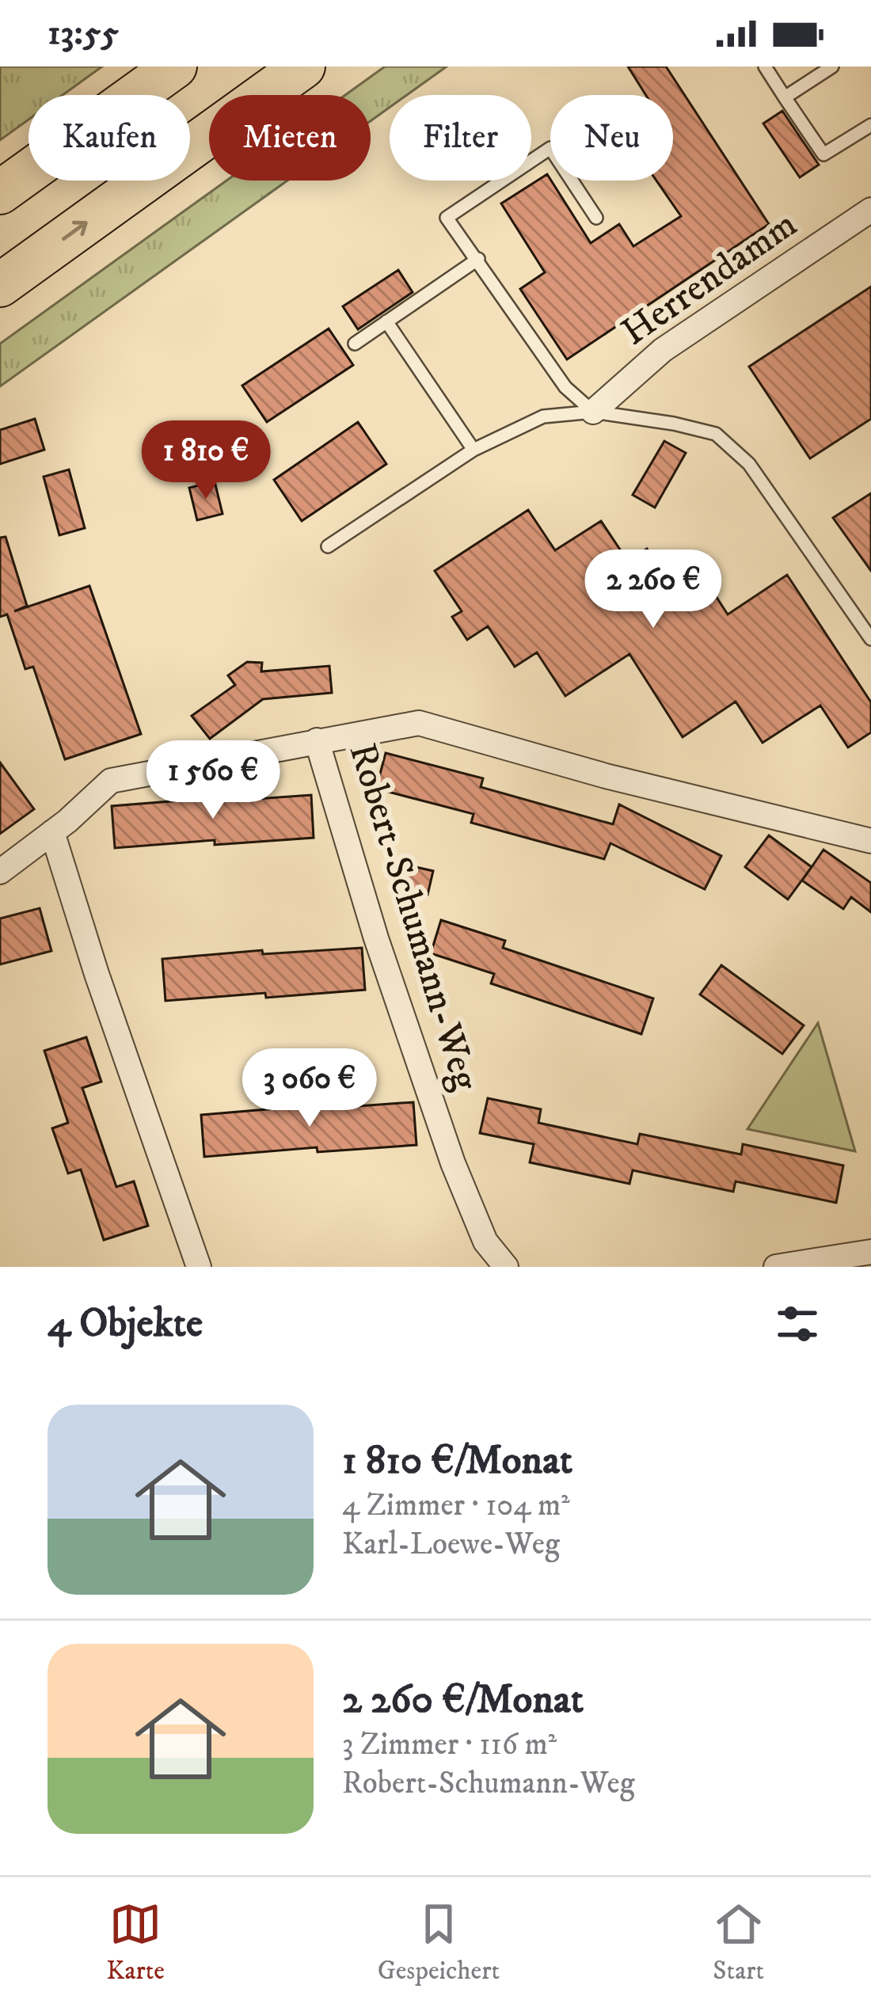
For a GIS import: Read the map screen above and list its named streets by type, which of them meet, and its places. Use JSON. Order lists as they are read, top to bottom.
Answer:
{
  "streets": {
    "street": ["Herrendamm", "Robert-Schumann-Weg"]
  },
  "page": {
    "status": "13:55",
    "chip": [
      "Kaufen",
      "Mieten",
      "Filter",
      "Neu"
    ],
    "price": [
      "1 810 €",
      "2 260 €",
      "1 560 €",
      "3 060 €"
    ],
    "heading": "4 Objekte",
    "list": [
      {
        "name": "1 810 €/Monat",
        "note": "4 Zimmer · 104 m² · Karl-Loewe-Weg"
      },
      {
        "name": "2 260 €/Monat",
        "note": "3 Zimmer · 116 m² · Robert-Schumann-Weg"
      }
    ],
    "tabs": ["Karte", "Gespeichert", "Start"]
  }
}
